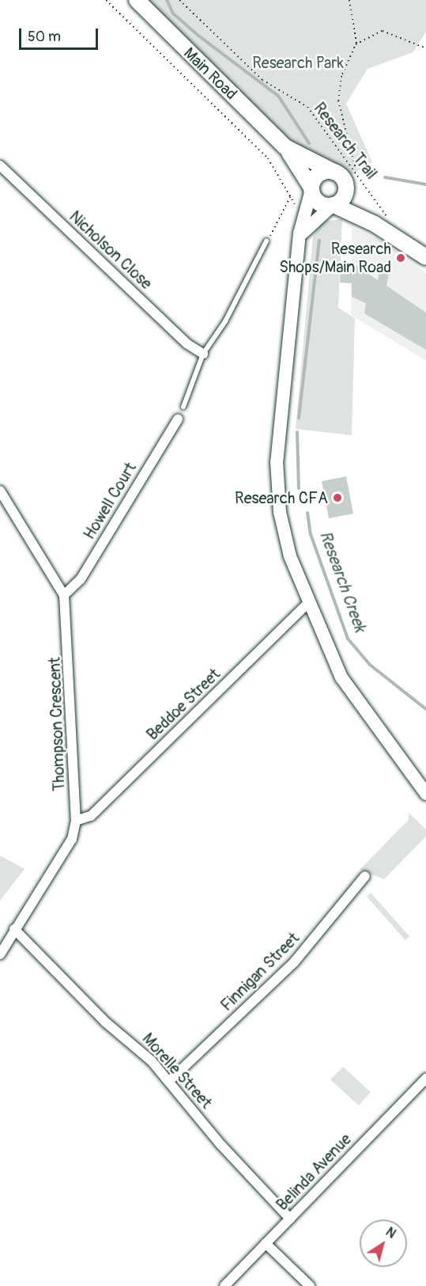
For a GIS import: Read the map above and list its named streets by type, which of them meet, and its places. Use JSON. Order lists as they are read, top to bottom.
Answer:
{
  "streets": {
    "main road": ["Main Road"],
    "street": [
      "Nicholson Close",
      "Howell Court",
      "Beddoe Street",
      "Thompson Crescent",
      "Finnigan Street",
      "Morelle Street",
      "Belinda Avenue"
    ],
    "path": ["Research Trail"]
  },
  "crossings": [
    ["Howell Court", "Thompson Crescent"],
    ["Beddoe Street", "Thompson Crescent"],
    ["Thompson Crescent", "Morelle Street"],
    ["Finnigan Street", "Morelle Street"],
    ["Morelle Street", "Belinda Avenue"]
  ],
  "water": ["Research Creek"],
  "parks": ["Research Park"],
  "places": ["Research Shops/Main Road", "Research CFA"],
  "scale_bar": "50 m",
  "north": "top right"
}
